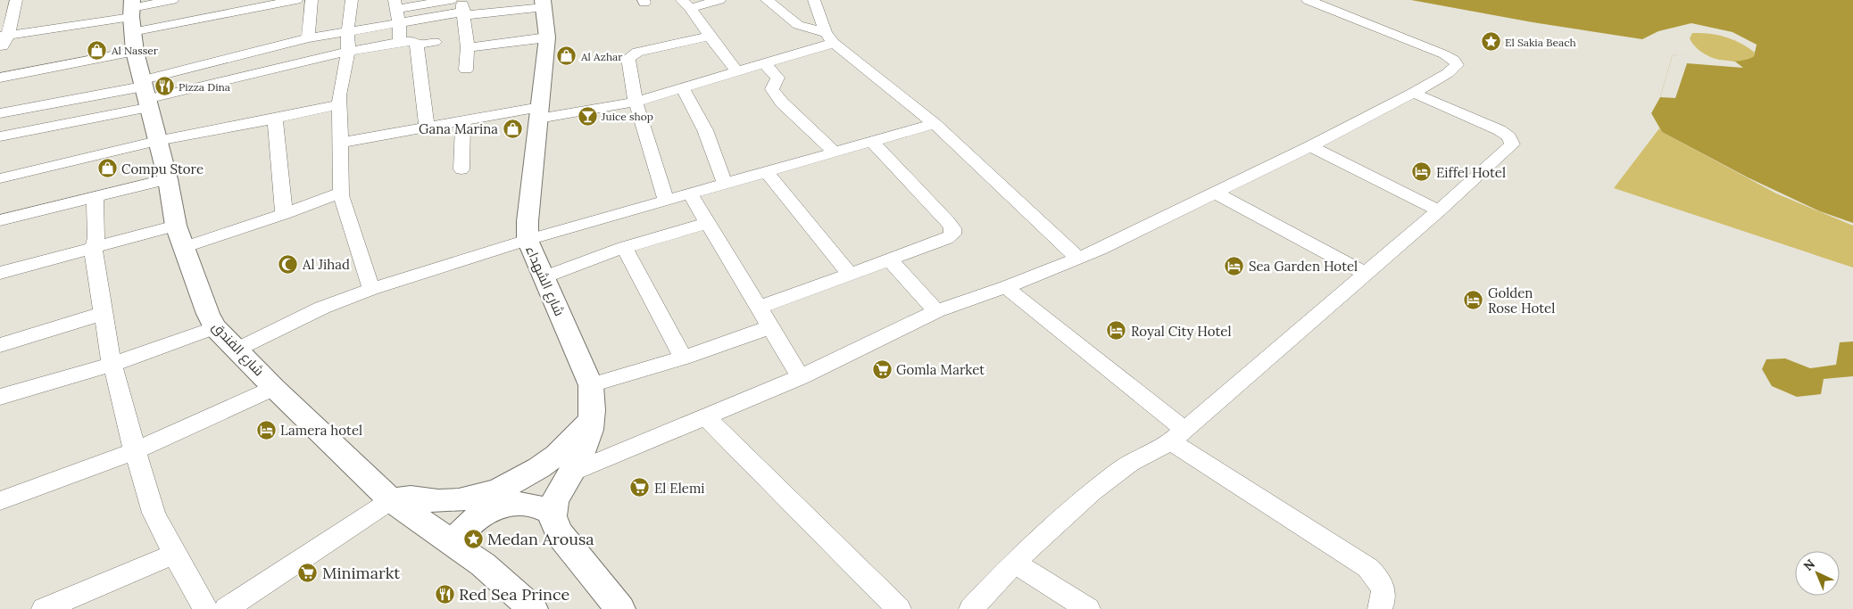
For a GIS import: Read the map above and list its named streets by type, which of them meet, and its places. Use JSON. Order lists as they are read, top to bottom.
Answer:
{
  "streets": {
    "street": ["شارع الشهداء", "شارع الفندق"]
  },
  "places": {
    "place": ["El Sakia Beach", "Medan Arousa"],
    "shop": [
      "Al Nasser",
      "Al Azhar",
      "Gana Marina",
      "Compu Store"
    ],
    "restaurant": ["Pizza Dina", "Red Sea Prince"],
    "bar": ["Juice shop"],
    "hotel": [
      "Eiffel Hotel",
      "Sea Garden Hotel",
      "Golden Rose Hotel",
      "Royal City Hotel",
      "Lamera hotel"
    ],
    "mosque": ["Al Jihad"],
    "supermarket": ["Gomla Market", "El Elemi", "Minimarkt"]
  },
  "north": "top left"
}
